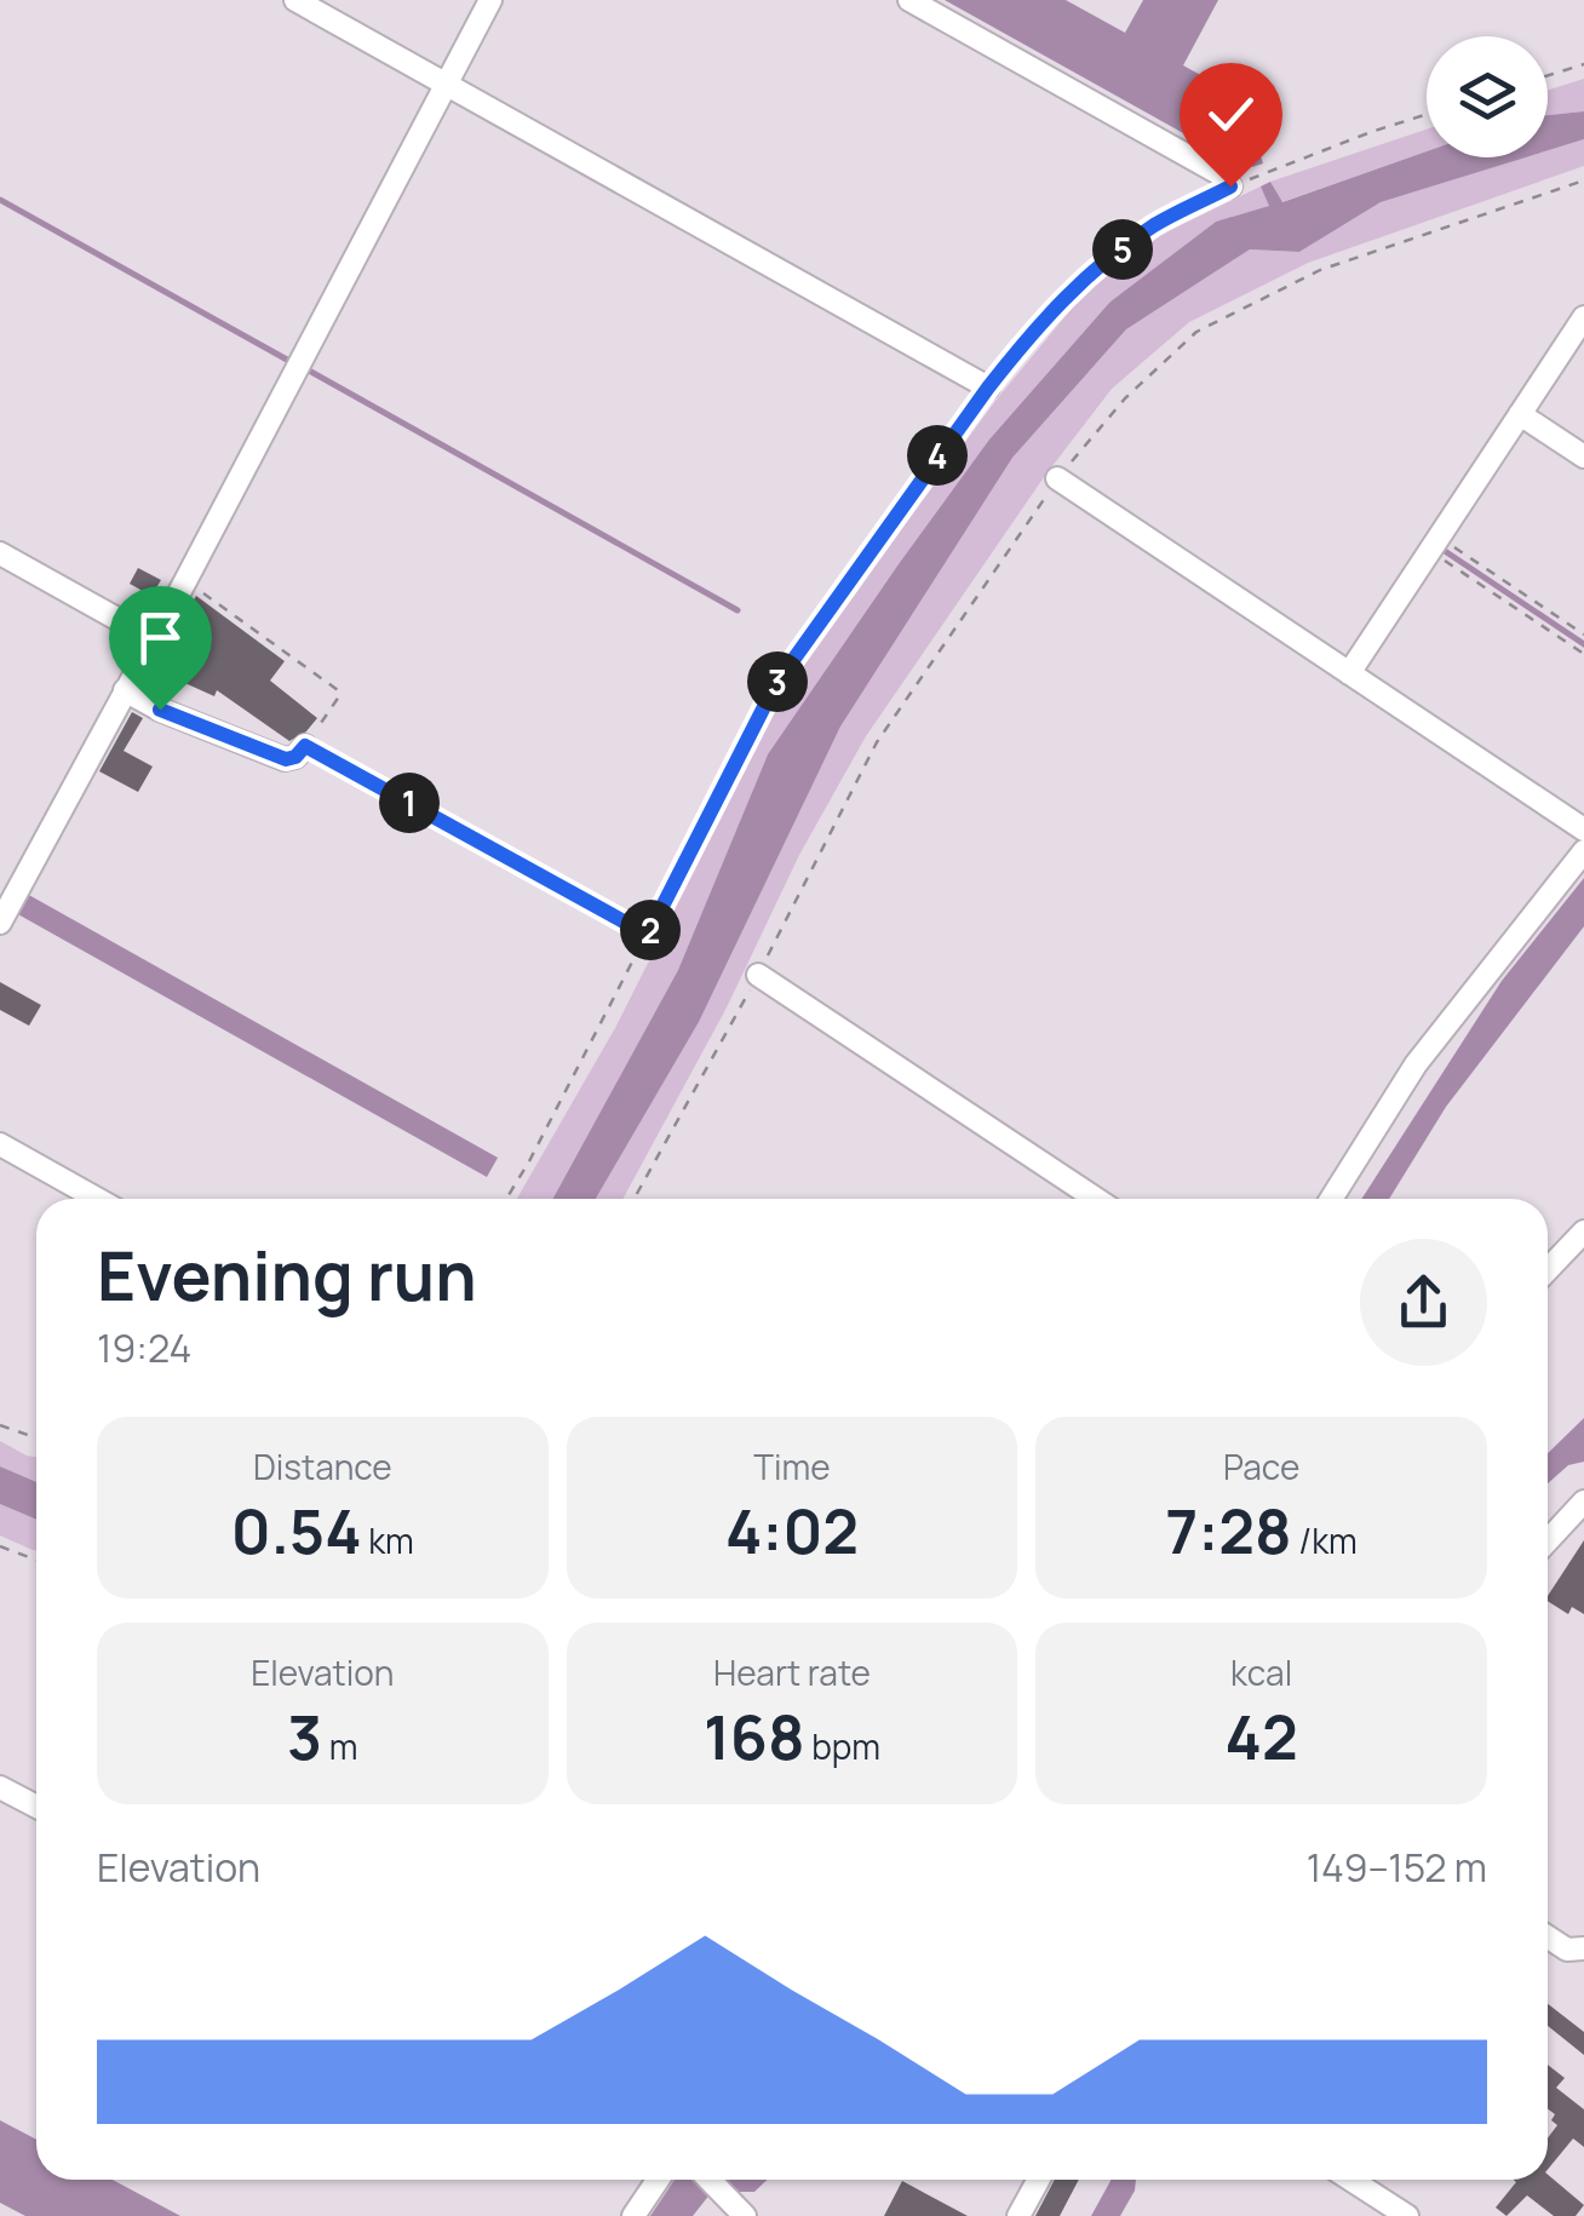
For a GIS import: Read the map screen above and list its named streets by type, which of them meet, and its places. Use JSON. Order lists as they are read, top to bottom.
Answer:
{
  "page": {
    "pins": [
      "5",
      "4",
      "3",
      "1",
      "2"
    ],
    "heading": ["Evening run", "19:24"],
    "stats": [
      ["Distance", "0.54 km"],
      ["Time", "4:02"],
      ["Pace", "7:28 /km"],
      ["Elevation", "3 m"],
      ["Heart rate", "168 bpm"],
      ["kcal", "42"]
    ],
    "chart": ["Elevation", "149–152 m"]
  }
}
